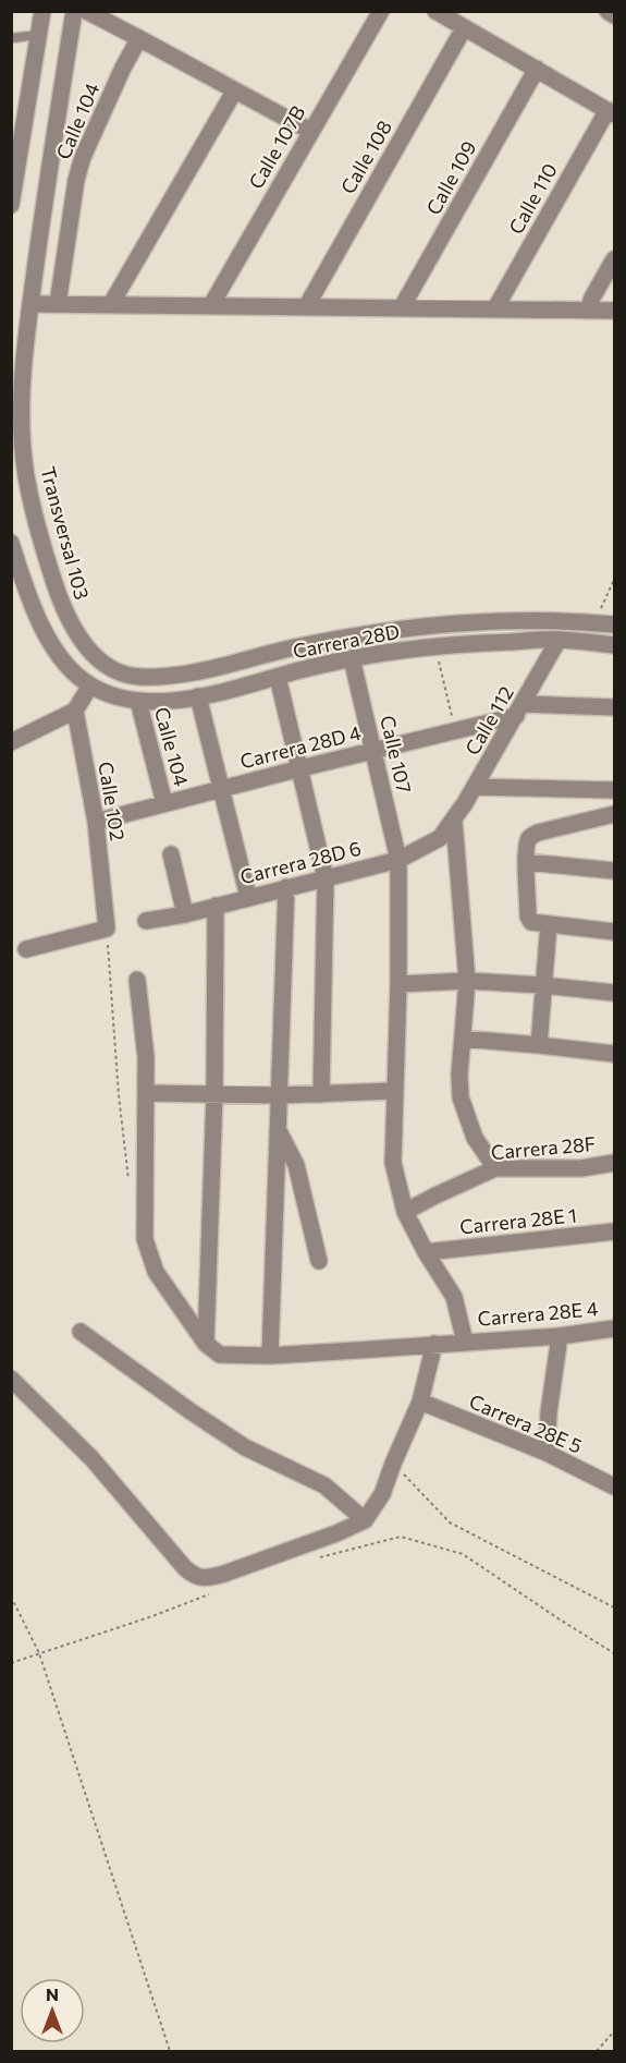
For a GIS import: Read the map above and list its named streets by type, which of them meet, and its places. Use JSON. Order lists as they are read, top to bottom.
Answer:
{
  "streets": {
    "street": [
      "Calle 104",
      "Calle 107B",
      "Calle 108",
      "Calle 109",
      "Calle 110",
      "Transversal 103",
      "Carrera 28D",
      "Calle 112",
      "Carrera 28D 4",
      "Calle 107",
      "Calle 102",
      "Carrera 28D 6",
      "Carrera 28F",
      "Carrera 28E 1",
      "Carrera 28E 4",
      "Carrera 28E 5"
    ]
  },
  "crossings": [
    ["Calle 104", "Carrera 28D"],
    ["Calle 104", "Carrera 28D 4"],
    ["Transversal 103", "Carrera 28D"],
    ["Carrera 28D", "Calle 112"],
    ["Carrera 28D", "Calle 107"],
    ["Calle 112", "Carrera 28D 4"],
    ["Calle 112", "Carrera 28D 6"],
    ["Carrera 28D 4", "Calle 107"],
    ["Carrera 28D 4", "Calle 102"],
    ["Calle 107", "Carrera 28D 6"],
    ["Calle 107", "Carrera 28F"],
    ["Calle 107", "Carrera 28E 1"],
    ["Calle 107", "Carrera 28E 4"]
  ],
  "north": "top"
}
